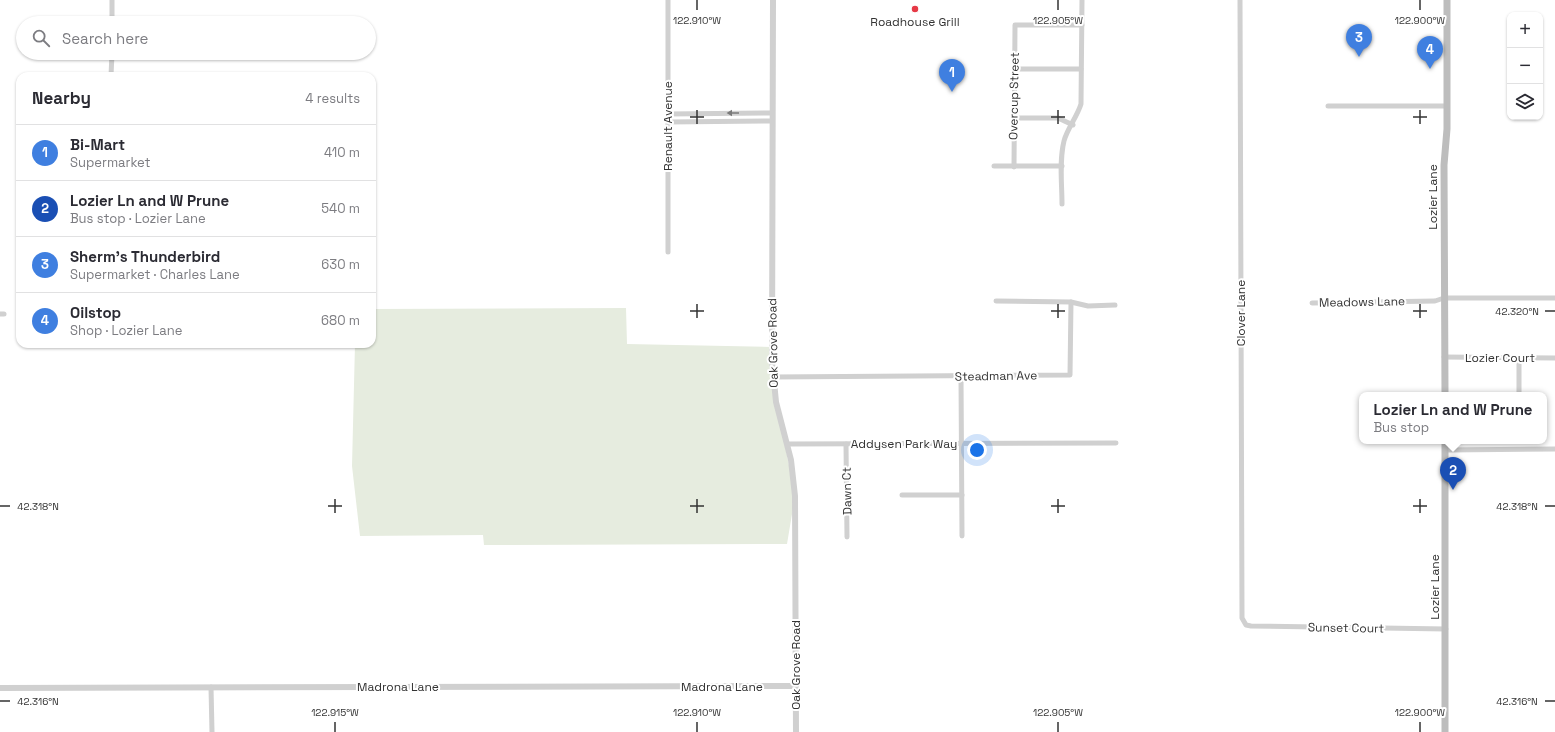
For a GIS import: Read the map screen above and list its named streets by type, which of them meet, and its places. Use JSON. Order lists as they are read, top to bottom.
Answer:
{
  "streets": {
    "main road": ["Lozier Lane"],
    "street": [
      "Overcup Street",
      "Renault Avenue",
      "Meadows Lane",
      "Clover Lane",
      "Oak Grove Road",
      "Lozier Court",
      "Steadman Ave",
      "Addysen Park Way",
      "Dawn Ct",
      "Sunset Court",
      "Madrona Lane"
    ]
  },
  "crossings": [
    ["Lozier Lane", "Meadows Lane"],
    ["Lozier Lane", "Lozier Court"],
    ["Lozier Lane", "Sunset Court"],
    ["Clover Lane", "Sunset Court"],
    ["Oak Grove Road", "Steadman Ave"],
    ["Oak Grove Road", "Addysen Park Way"],
    ["Oak Grove Road", "Madrona Lane"],
    ["Addysen Park Way", "Dawn Ct"]
  ],
  "places": ["Roadhouse Grill"],
  "page": {
    "map_buttons": ["+", "−"],
    "search": "Search here",
    "pins": [
      "3",
      "4",
      "1",
      "2"
    ],
    "heading": ["Nearby", "4 results"],
    "list": [
      {
        "mark": "1",
        "name": "Bi-Mart",
        "note": "Supermarket",
        "value": "410 m"
      },
      {
        "mark": "2",
        "name": "Lozier Ln and W Prune",
        "note": "Bus stop · Lozier Lane",
        "value": "540 m"
      },
      {
        "mark": "3",
        "name": "Sherm's Thunderbird",
        "note": "Supermarket · Charles Lane",
        "value": "630 m"
      },
      {
        "mark": "4",
        "name": "Oilstop",
        "note": "Shop · Lozier Lane",
        "value": "680 m"
      }
    ],
    "popup": ["Lozier Ln and W Prune", "Bus stop"]
  },
  "coordinates": [
    "122.910°W",
    "122.905°W",
    "122.900°W",
    "42.320°N",
    "42.318°N",
    "42.316°N",
    "122.915°W"
  ]
}
